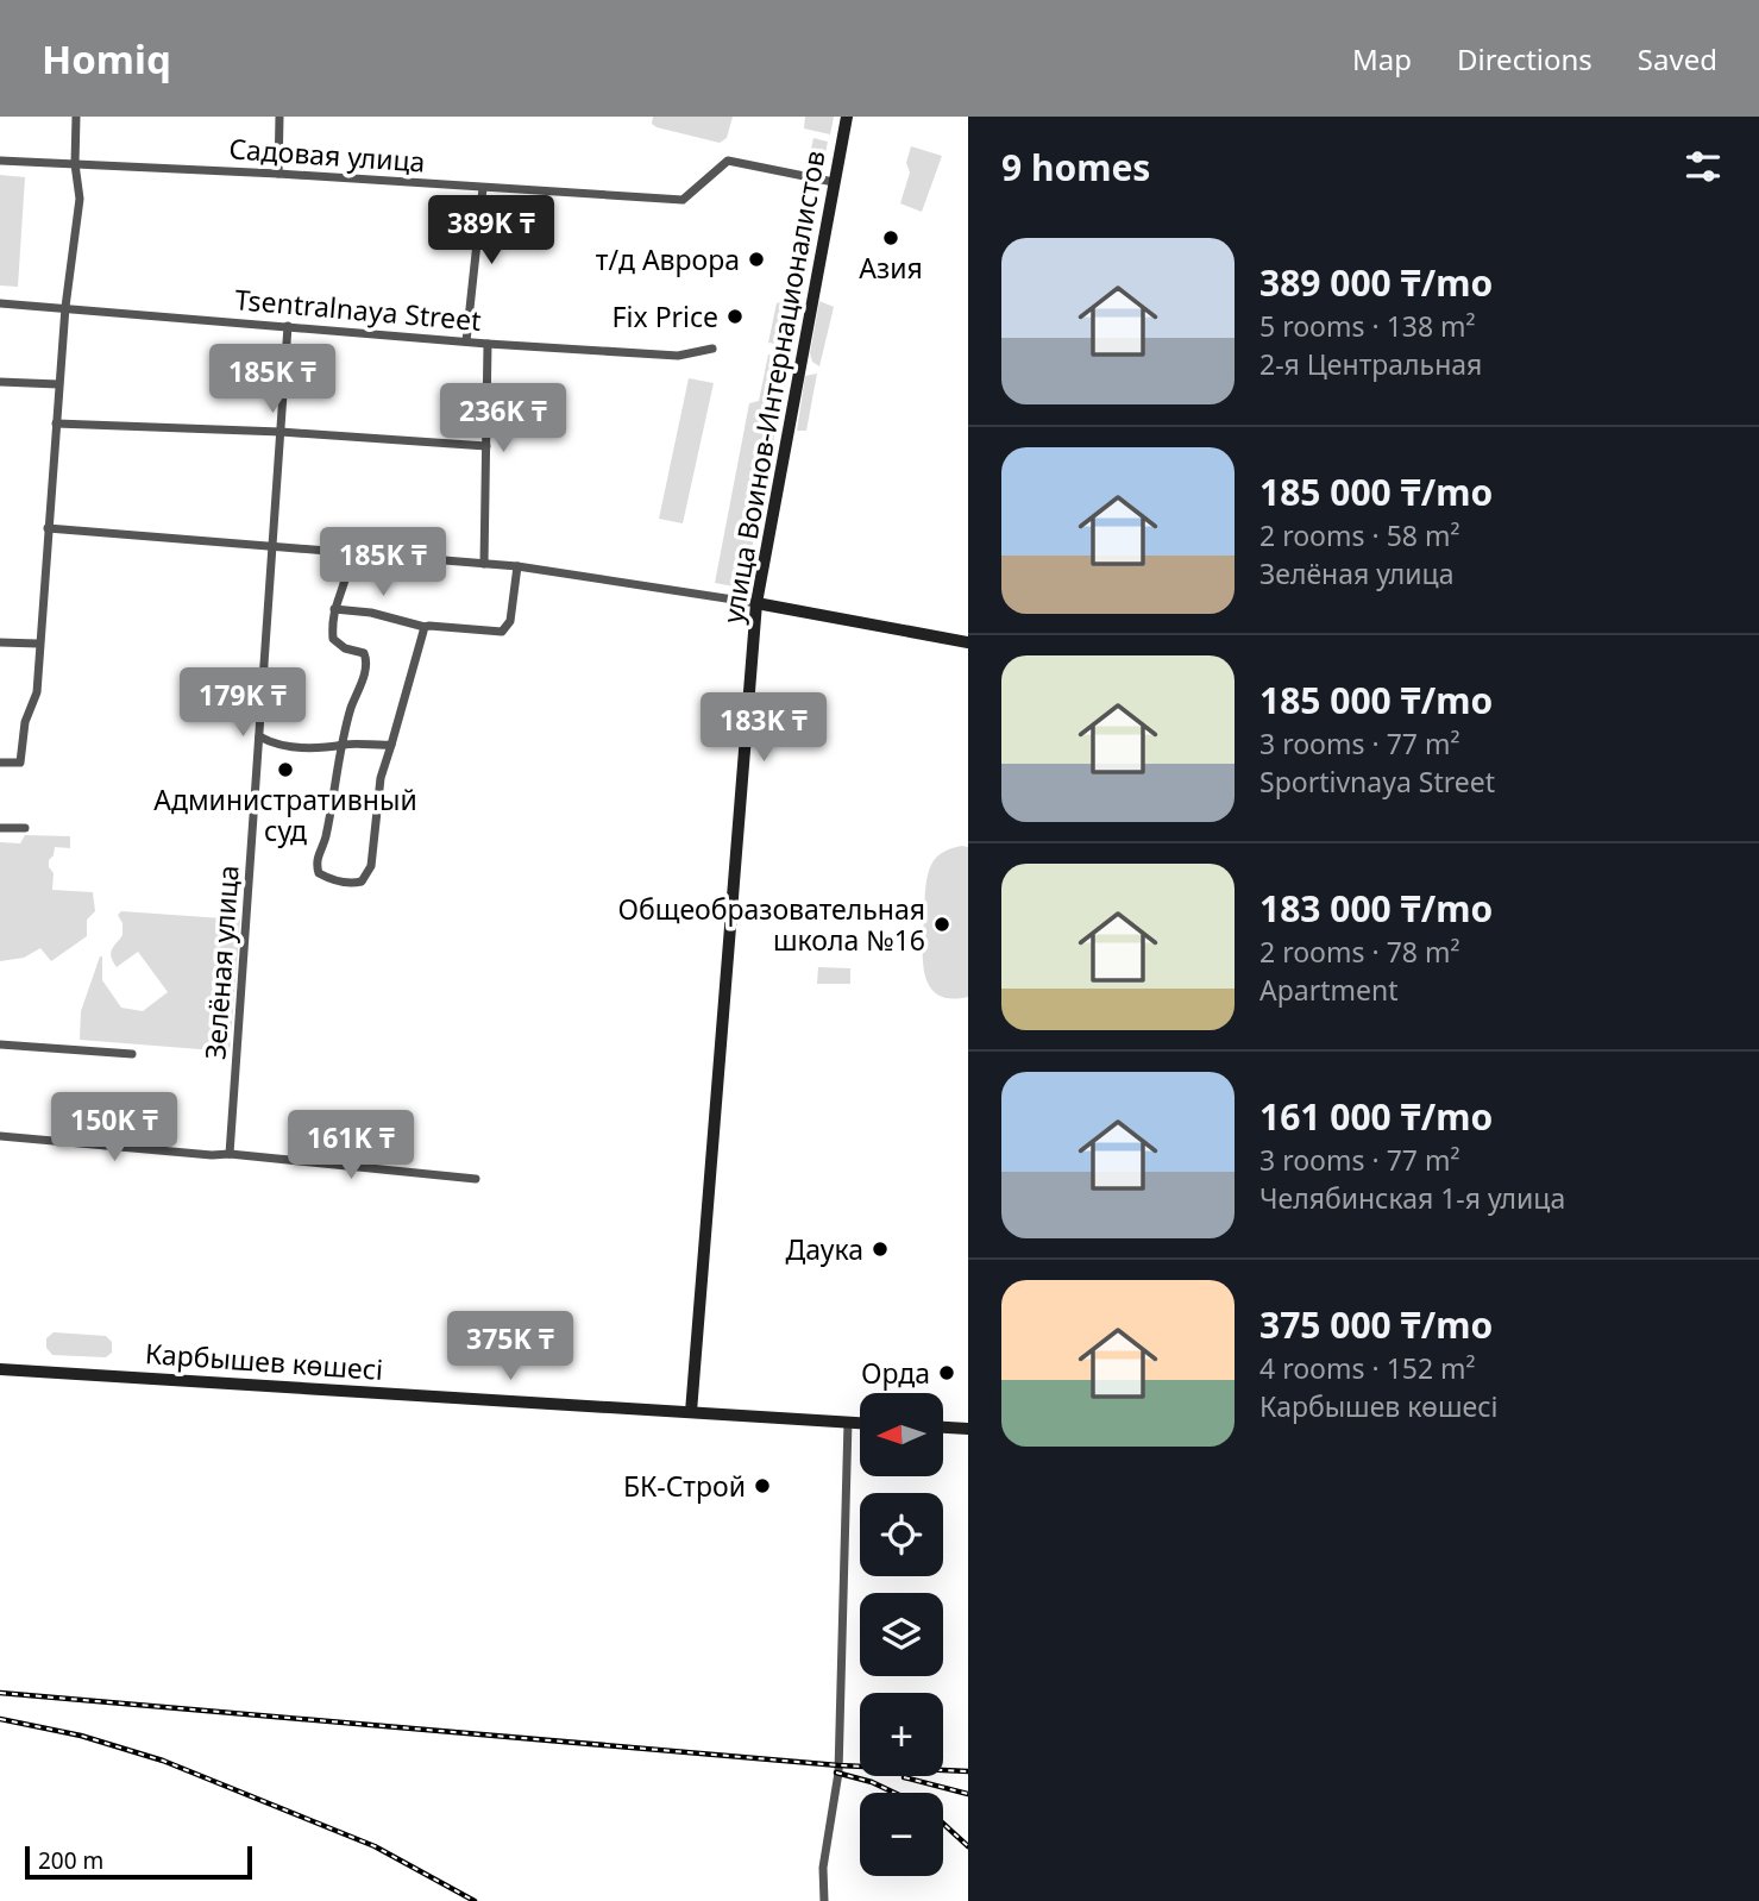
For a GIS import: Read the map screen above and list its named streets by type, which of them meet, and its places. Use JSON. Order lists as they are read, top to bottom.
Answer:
{
  "streets": {
    "street": [
      "Садовая улица",
      "Tsentralnaya Street",
      "улица Воинов-Интернационалистов",
      "Зелёная улица",
      "Карбышев көшесі"
    ]
  },
  "crossings": [
    ["Садовая улица", "улица Воинов-Интернационалистов"],
    ["Tsentralnaya Street", "Зелёная улица"],
    ["улица Воинов-Интернационалистов", "Карбышев көшесі"]
  ],
  "places": [
    "Азия",
    "т/д Аврора",
    "Fix Price",
    "Административный суд",
    "Общеобразовательная школа №16",
    "Даука",
    "Орда",
    "БК-Строй"
  ],
  "scale_bar": "200 m",
  "north": "left",
  "page": {
    "header": "Homiq",
    "nav": ["Map", "Directions", "Saved"],
    "heading": "9 homes",
    "price": [
      "389K ₸",
      "185K ₸",
      "236K ₸",
      "185K ₸",
      "179K ₸",
      "183K ₸",
      "150K ₸",
      "161K ₸",
      "375K ₸"
    ],
    "list": [
      {
        "name": "389 000 ₸/mo",
        "note": "5 rooms · 138 m² · 2-я Центральная"
      },
      {
        "name": "185 000 ₸/mo",
        "note": "2 rooms · 58 m² · Зелёная улица"
      },
      {
        "name": "185 000 ₸/mo",
        "note": "3 rooms · 77 m² · Sportivnaya Street"
      },
      {
        "name": "183 000 ₸/mo",
        "note": "2 rooms · 78 m² · Apartment"
      },
      {
        "name": "161 000 ₸/mo",
        "note": "3 rooms · 77 m² · Челябинская 1-я улица"
      },
      {
        "name": "375 000 ₸/mo",
        "note": "4 rooms · 152 m² · Карбышев көшесі"
      }
    ],
    "map_buttons": ["+", "−"],
    "scale": "200 m"
  }
}
